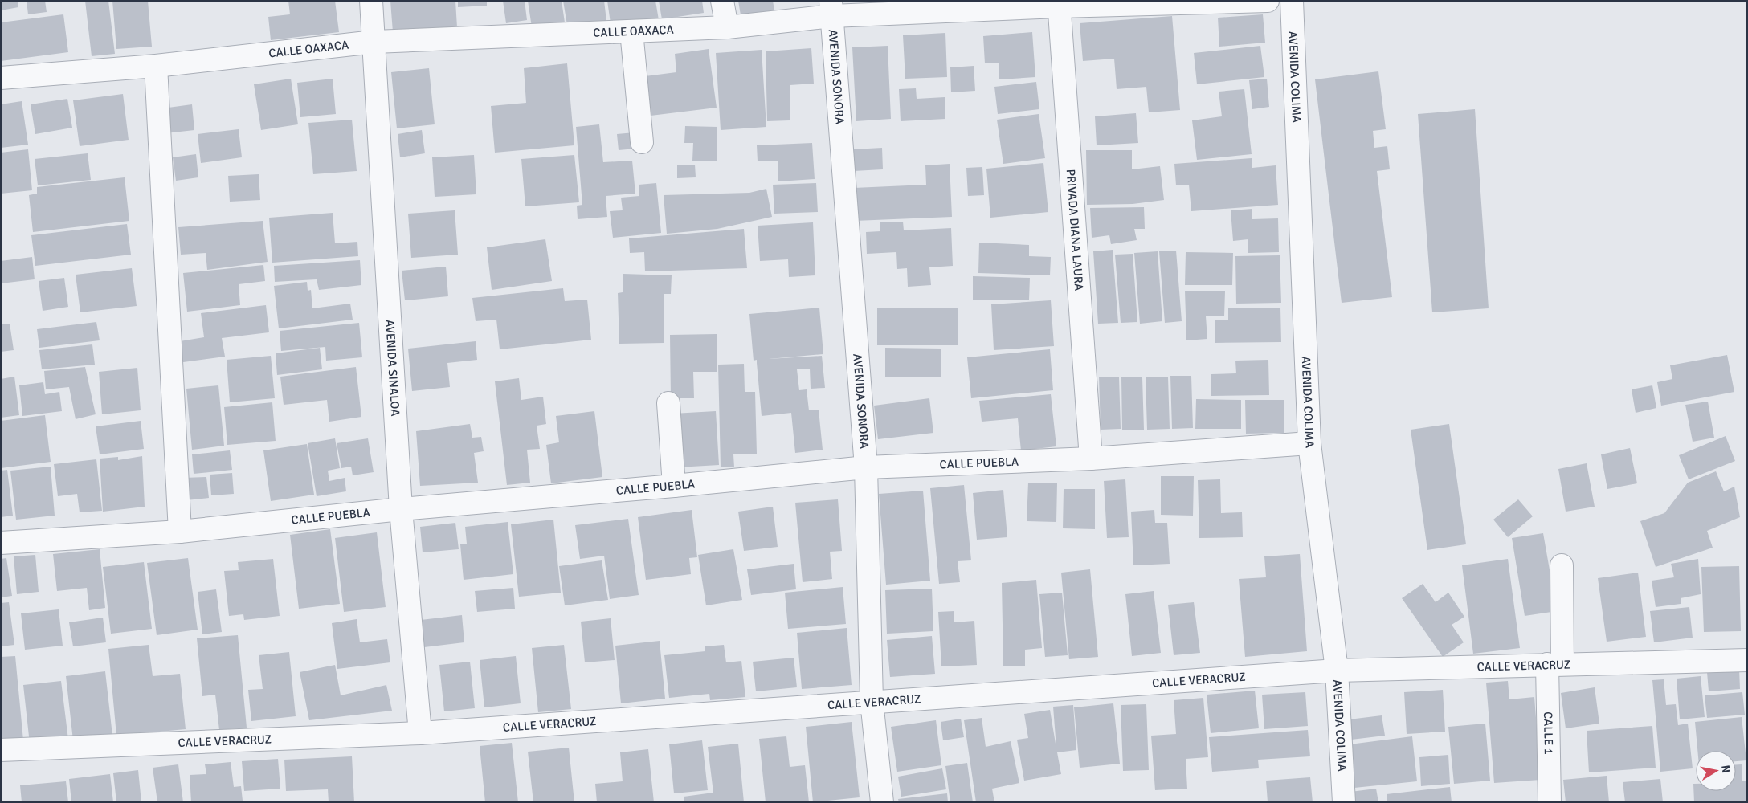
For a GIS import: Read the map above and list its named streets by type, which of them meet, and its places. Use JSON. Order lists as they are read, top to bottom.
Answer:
{
  "streets": {
    "street": [
      "CALLE OAXACA",
      "AVENIDA SONORA",
      "AVENIDA COLIMA",
      "PRIVADA DIANA LAURA",
      "AVENIDA SINALOA",
      "CALLE PUEBLA",
      "CALLE VERACRUZ",
      "CALLE 1"
    ]
  },
  "crossings": [
    ["CALLE OAXACA", "AVENIDA SONORA"],
    ["CALLE OAXACA", "PRIVADA DIANA LAURA"],
    ["CALLE OAXACA", "AVENIDA SINALOA"],
    ["AVENIDA SONORA", "CALLE PUEBLA"],
    ["AVENIDA SONORA", "CALLE VERACRUZ"],
    ["AVENIDA COLIMA", "CALLE PUEBLA"],
    ["AVENIDA COLIMA", "CALLE VERACRUZ"],
    ["PRIVADA DIANA LAURA", "CALLE PUEBLA"],
    ["AVENIDA SINALOA", "CALLE PUEBLA"],
    ["AVENIDA SINALOA", "CALLE VERACRUZ"],
    ["CALLE VERACRUZ", "CALLE 1"]
  ],
  "north": "right"
}
